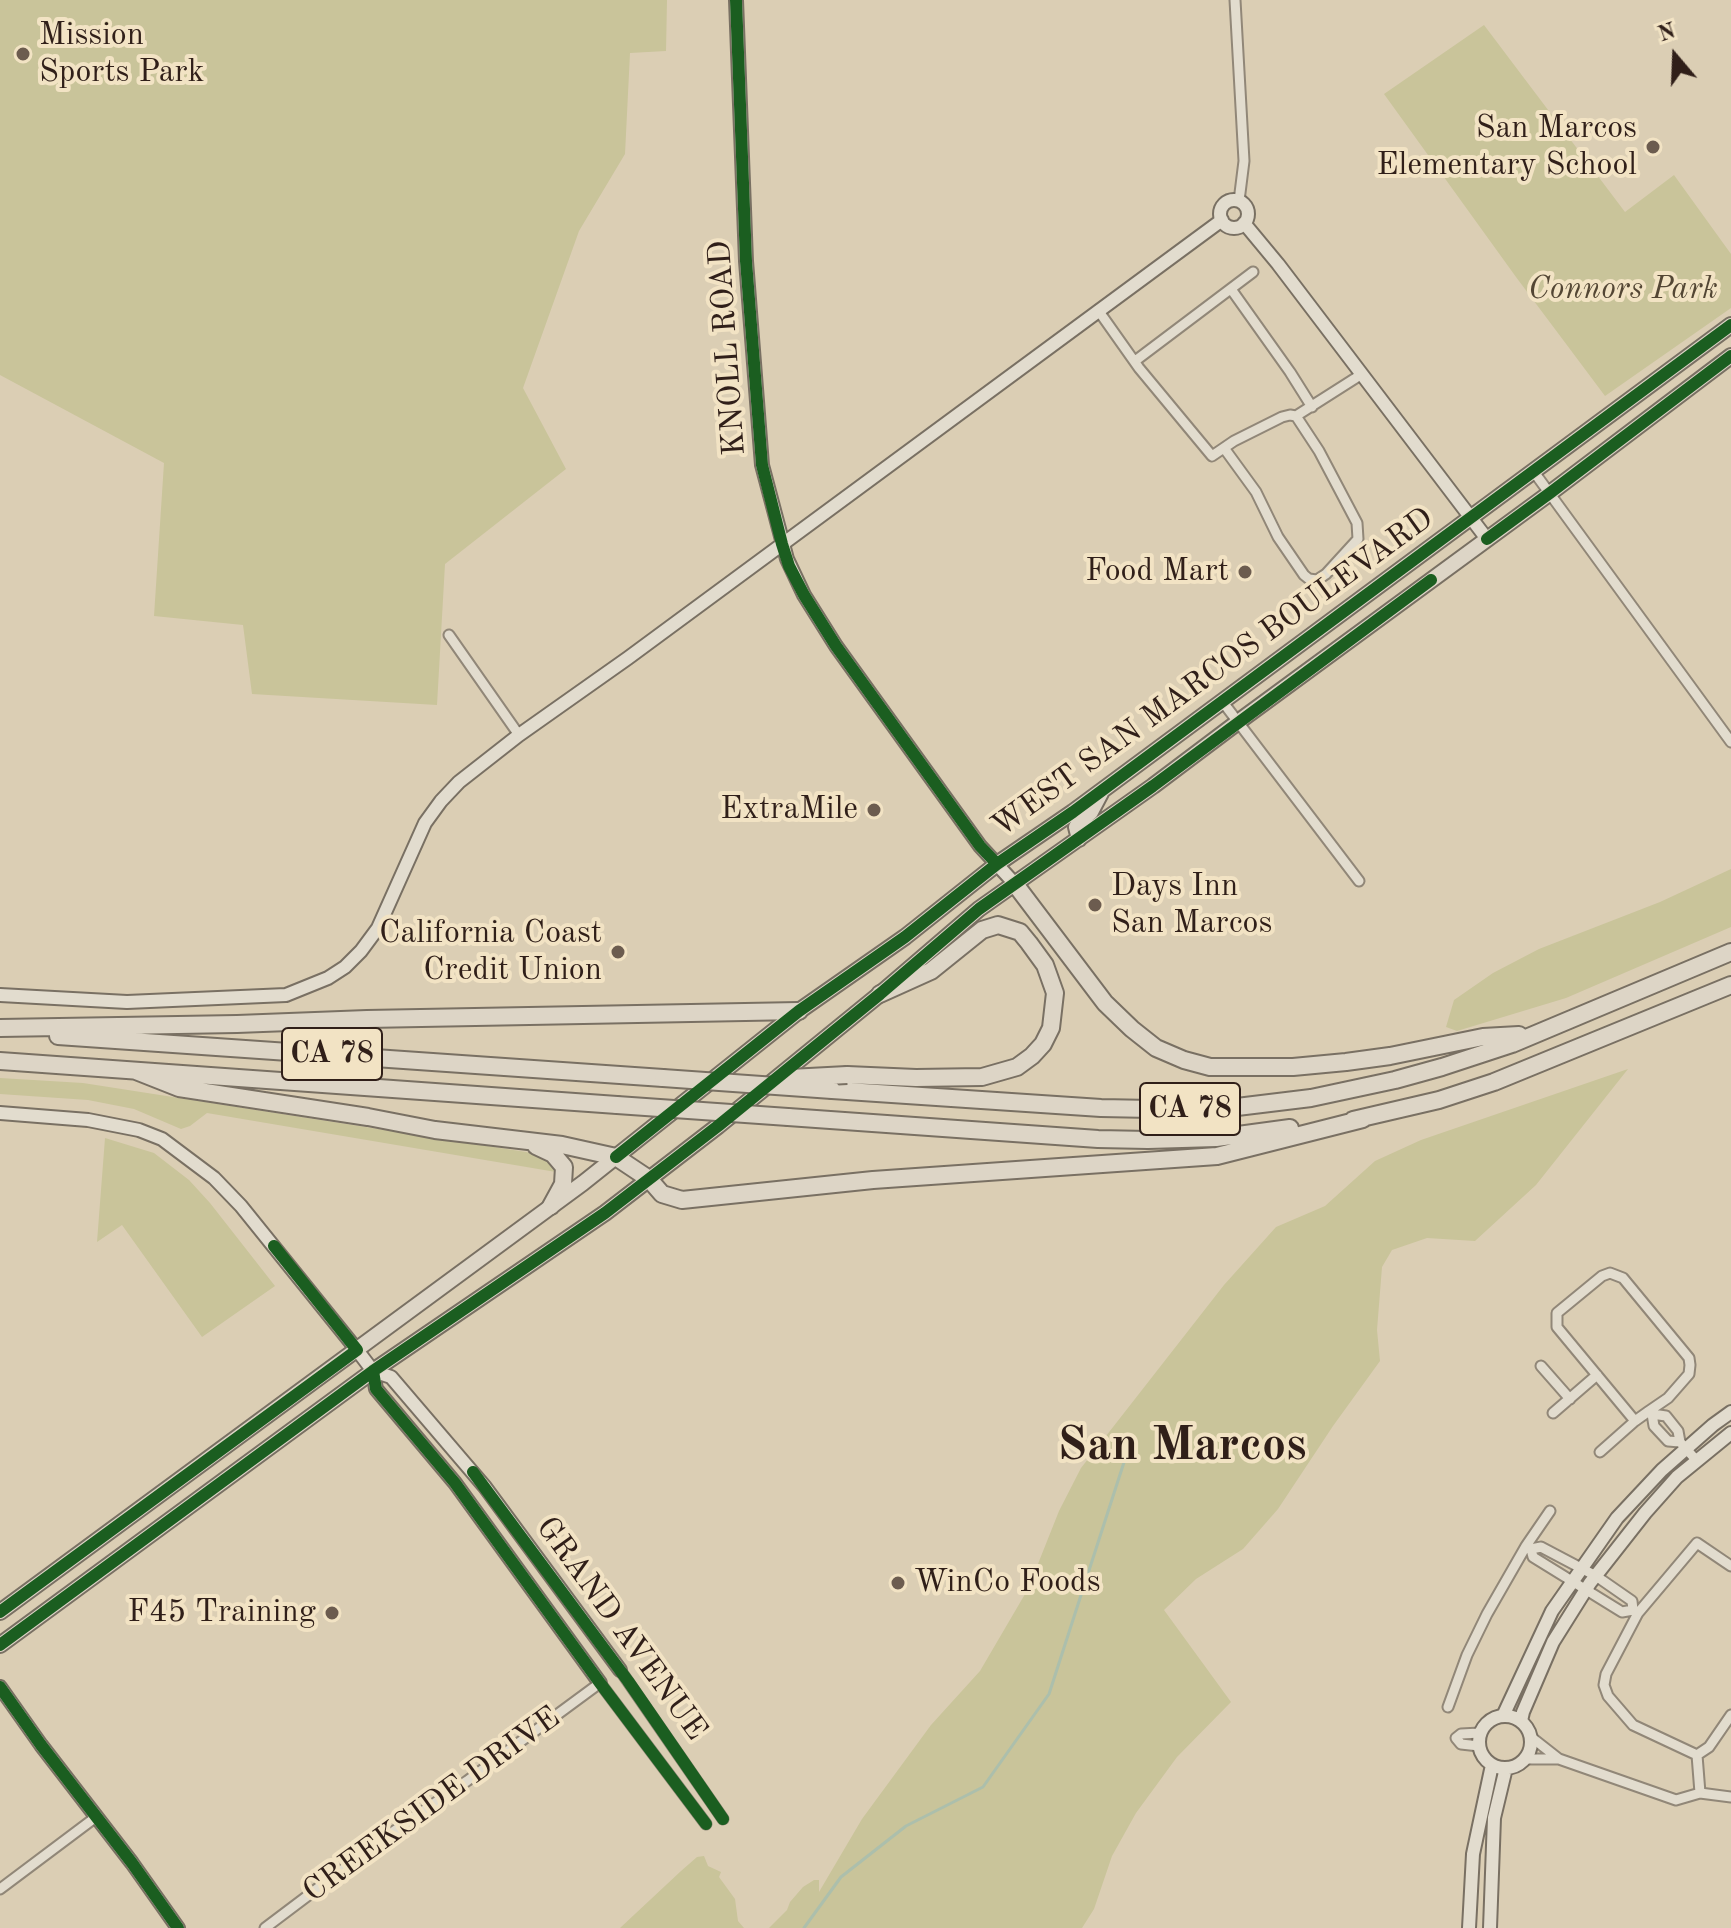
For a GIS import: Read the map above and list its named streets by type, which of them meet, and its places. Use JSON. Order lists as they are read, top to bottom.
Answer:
{
  "streets": {
    "highway": ["CA 78"],
    "main road": ["WEST SAN MARCOS BOULEVARD"],
    "street": ["KNOLL ROAD", "GRAND AVENUE", "CREEKSIDE DRIVE"]
  },
  "crossings": [
    ["KNOLL ROAD", "WEST SAN MARCOS BOULEVARD"],
    ["WEST SAN MARCOS BOULEVARD", "GRAND AVENUE"],
    ["GRAND AVENUE", "CREEKSIDE DRIVE"]
  ],
  "districts": ["San Marcos"],
  "parks": ["Connors Park"],
  "places": [
    "Mission Sports Park",
    "San Marcos Elementary School",
    "Food Mart",
    "ExtraMile",
    "Days Inn San Marcos",
    "California Coast Credit Union",
    "WinCo Foods",
    "F45 Training"
  ],
  "north": "top"
}
